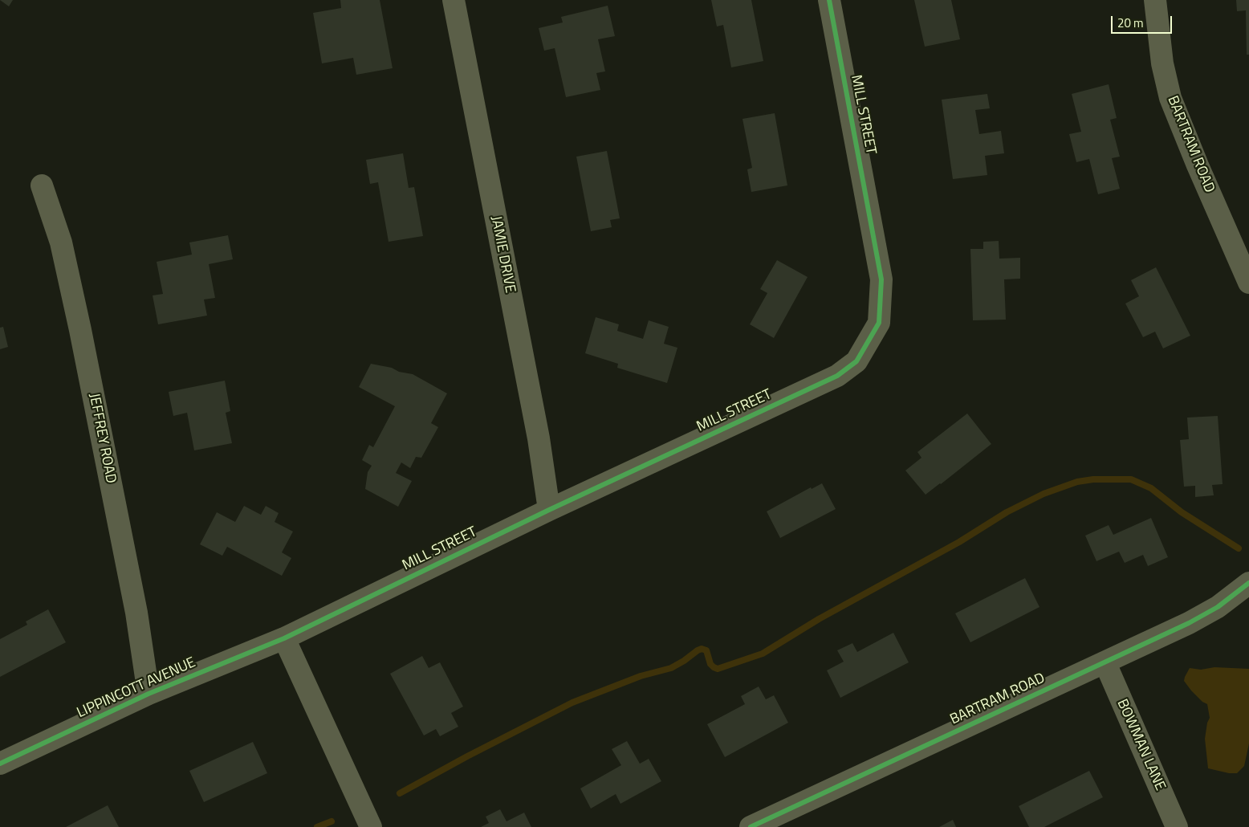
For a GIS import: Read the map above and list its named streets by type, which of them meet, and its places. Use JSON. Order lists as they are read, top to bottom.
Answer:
{
  "streets": {
    "street": [
      "MILL STREET",
      "BARTRAM ROAD",
      "JAMIE DRIVE",
      "JEFFREY ROAD",
      "LIPPINCOTT AVENUE",
      "BOWMAN LANE"
    ]
  },
  "crossings": [
    ["MILL STREET", "JAMIE DRIVE"],
    ["MILL STREET", "LIPPINCOTT AVENUE"],
    ["BARTRAM ROAD", "BOWMAN LANE"],
    ["JEFFREY ROAD", "LIPPINCOTT AVENUE"]
  ],
  "scale_bar": "20 m"
}
